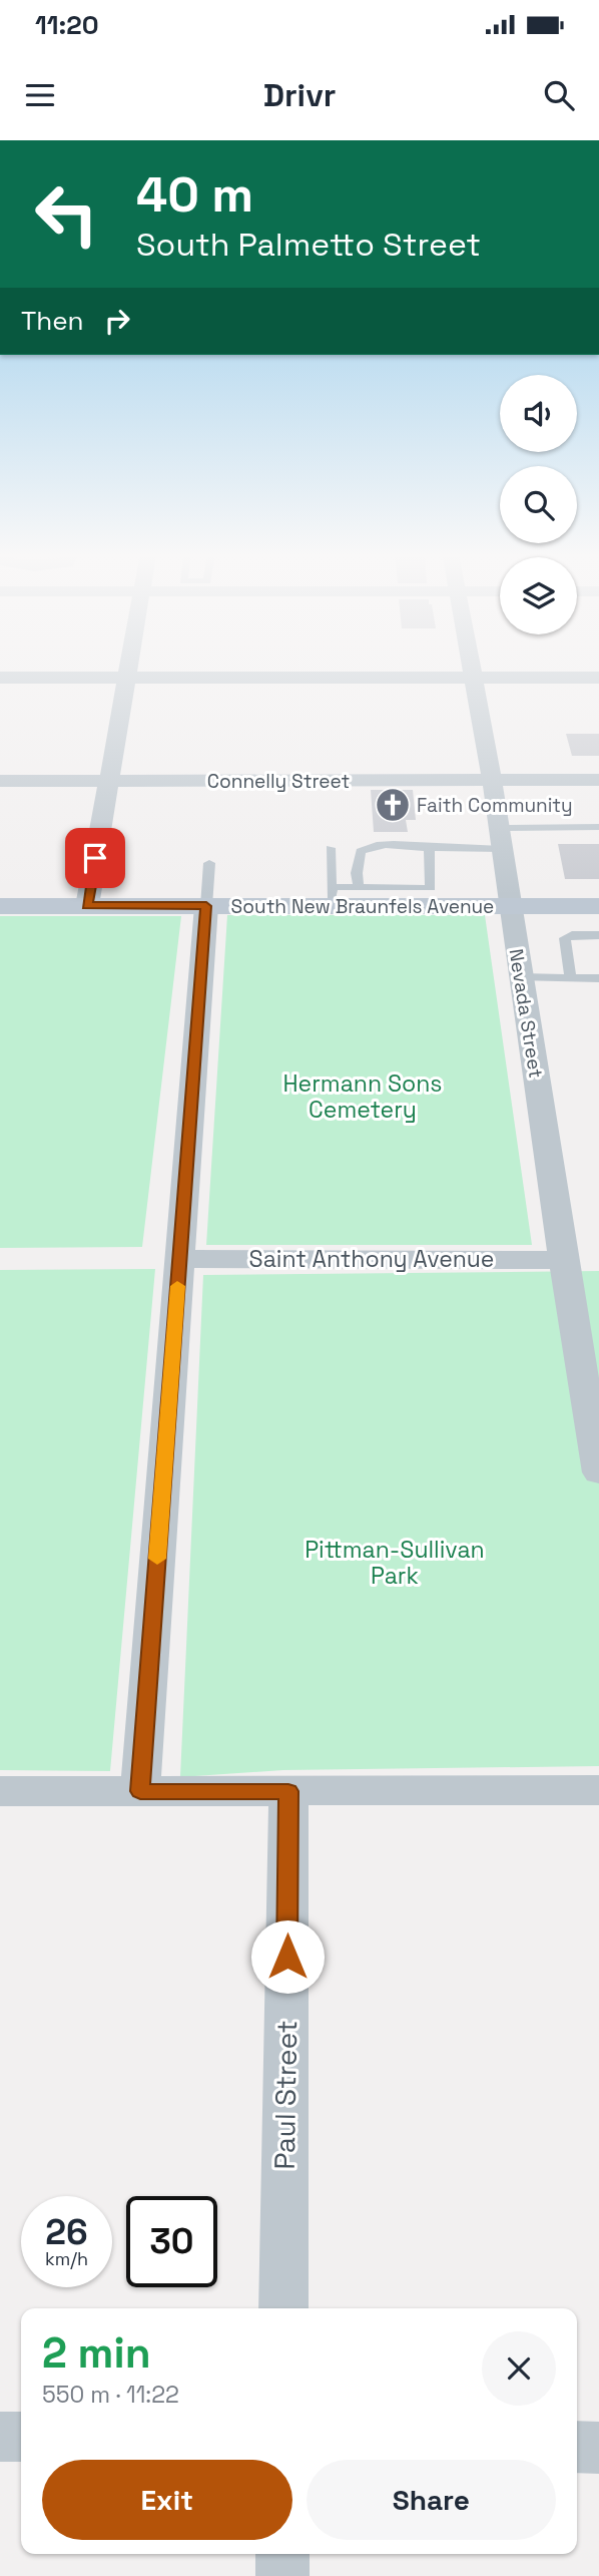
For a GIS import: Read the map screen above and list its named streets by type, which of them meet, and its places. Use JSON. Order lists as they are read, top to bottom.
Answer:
{
  "streets": {
    "main road": ["South New Braunfels Avenue"],
    "street": [
      "Connelly Street",
      "Nevada Street",
      "Saint Anthony Avenue",
      "Paul Street"
    ]
  },
  "crossings": [
    ["Connelly Street", "Nevada Street"],
    ["South New Braunfels Avenue", "Nevada Street"],
    ["Nevada Street", "Saint Anthony Avenue"]
  ],
  "parks": ["Hermann Sons Cemetery", "Pittman-Sullivan Park"],
  "places": {
    "church": ["Faith Community"]
  },
  "page": {
    "status": "11:20",
    "header": "Drivr",
    "turn": ["40 m", "South Palmetto Street"],
    "then": "Then",
    "speed": "26 km/h",
    "limit": "30",
    "heading": ["2 min", "550 m · 11:22"],
    "buttons": ["Exit", "Share"]
  }
}
